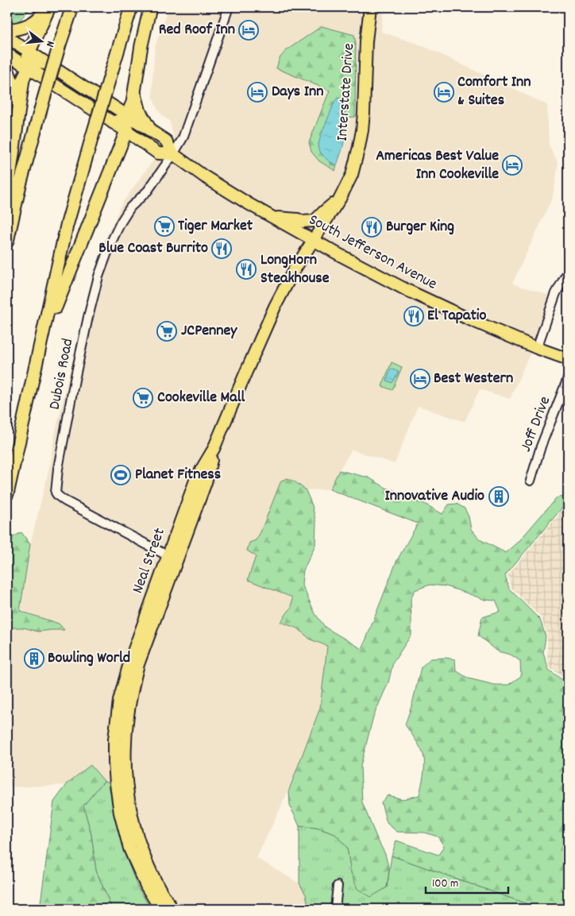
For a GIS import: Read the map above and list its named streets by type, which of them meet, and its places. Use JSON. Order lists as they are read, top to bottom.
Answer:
{
  "streets": {
    "main road": ["Interstate Drive", "South Jefferson Avenue", "Neal Street"],
    "street": ["Dubois Road", "Joff Drive"]
  },
  "crossings": [
    ["Interstate Drive", "South Jefferson Avenue"],
    ["Interstate Drive", "Neal Street"],
    ["South Jefferson Avenue", "Dubois Road"],
    ["South Jefferson Avenue", "Neal Street"],
    ["Dubois Road", "Neal Street"]
  ],
  "places": {
    "hotel": [
      "Red Roof Inn",
      "Days Inn",
      "Comfort Inn & Suites",
      "Americas Best Value Inn Cookeville",
      "Best Western"
    ],
    "supermarket": ["Tiger Market", "JCPenney", "Cookeville Mall"],
    "restaurant": [
      "Burger King",
      "Blue Coast Burrito",
      "LongHorn Steakhouse",
      "El Tapatio"
    ],
    "sports": ["Planet Fitness"],
    "building": ["Innovative Audio", "Bowling World"]
  },
  "scale_bar": "100 m",
  "north": "right"
}
